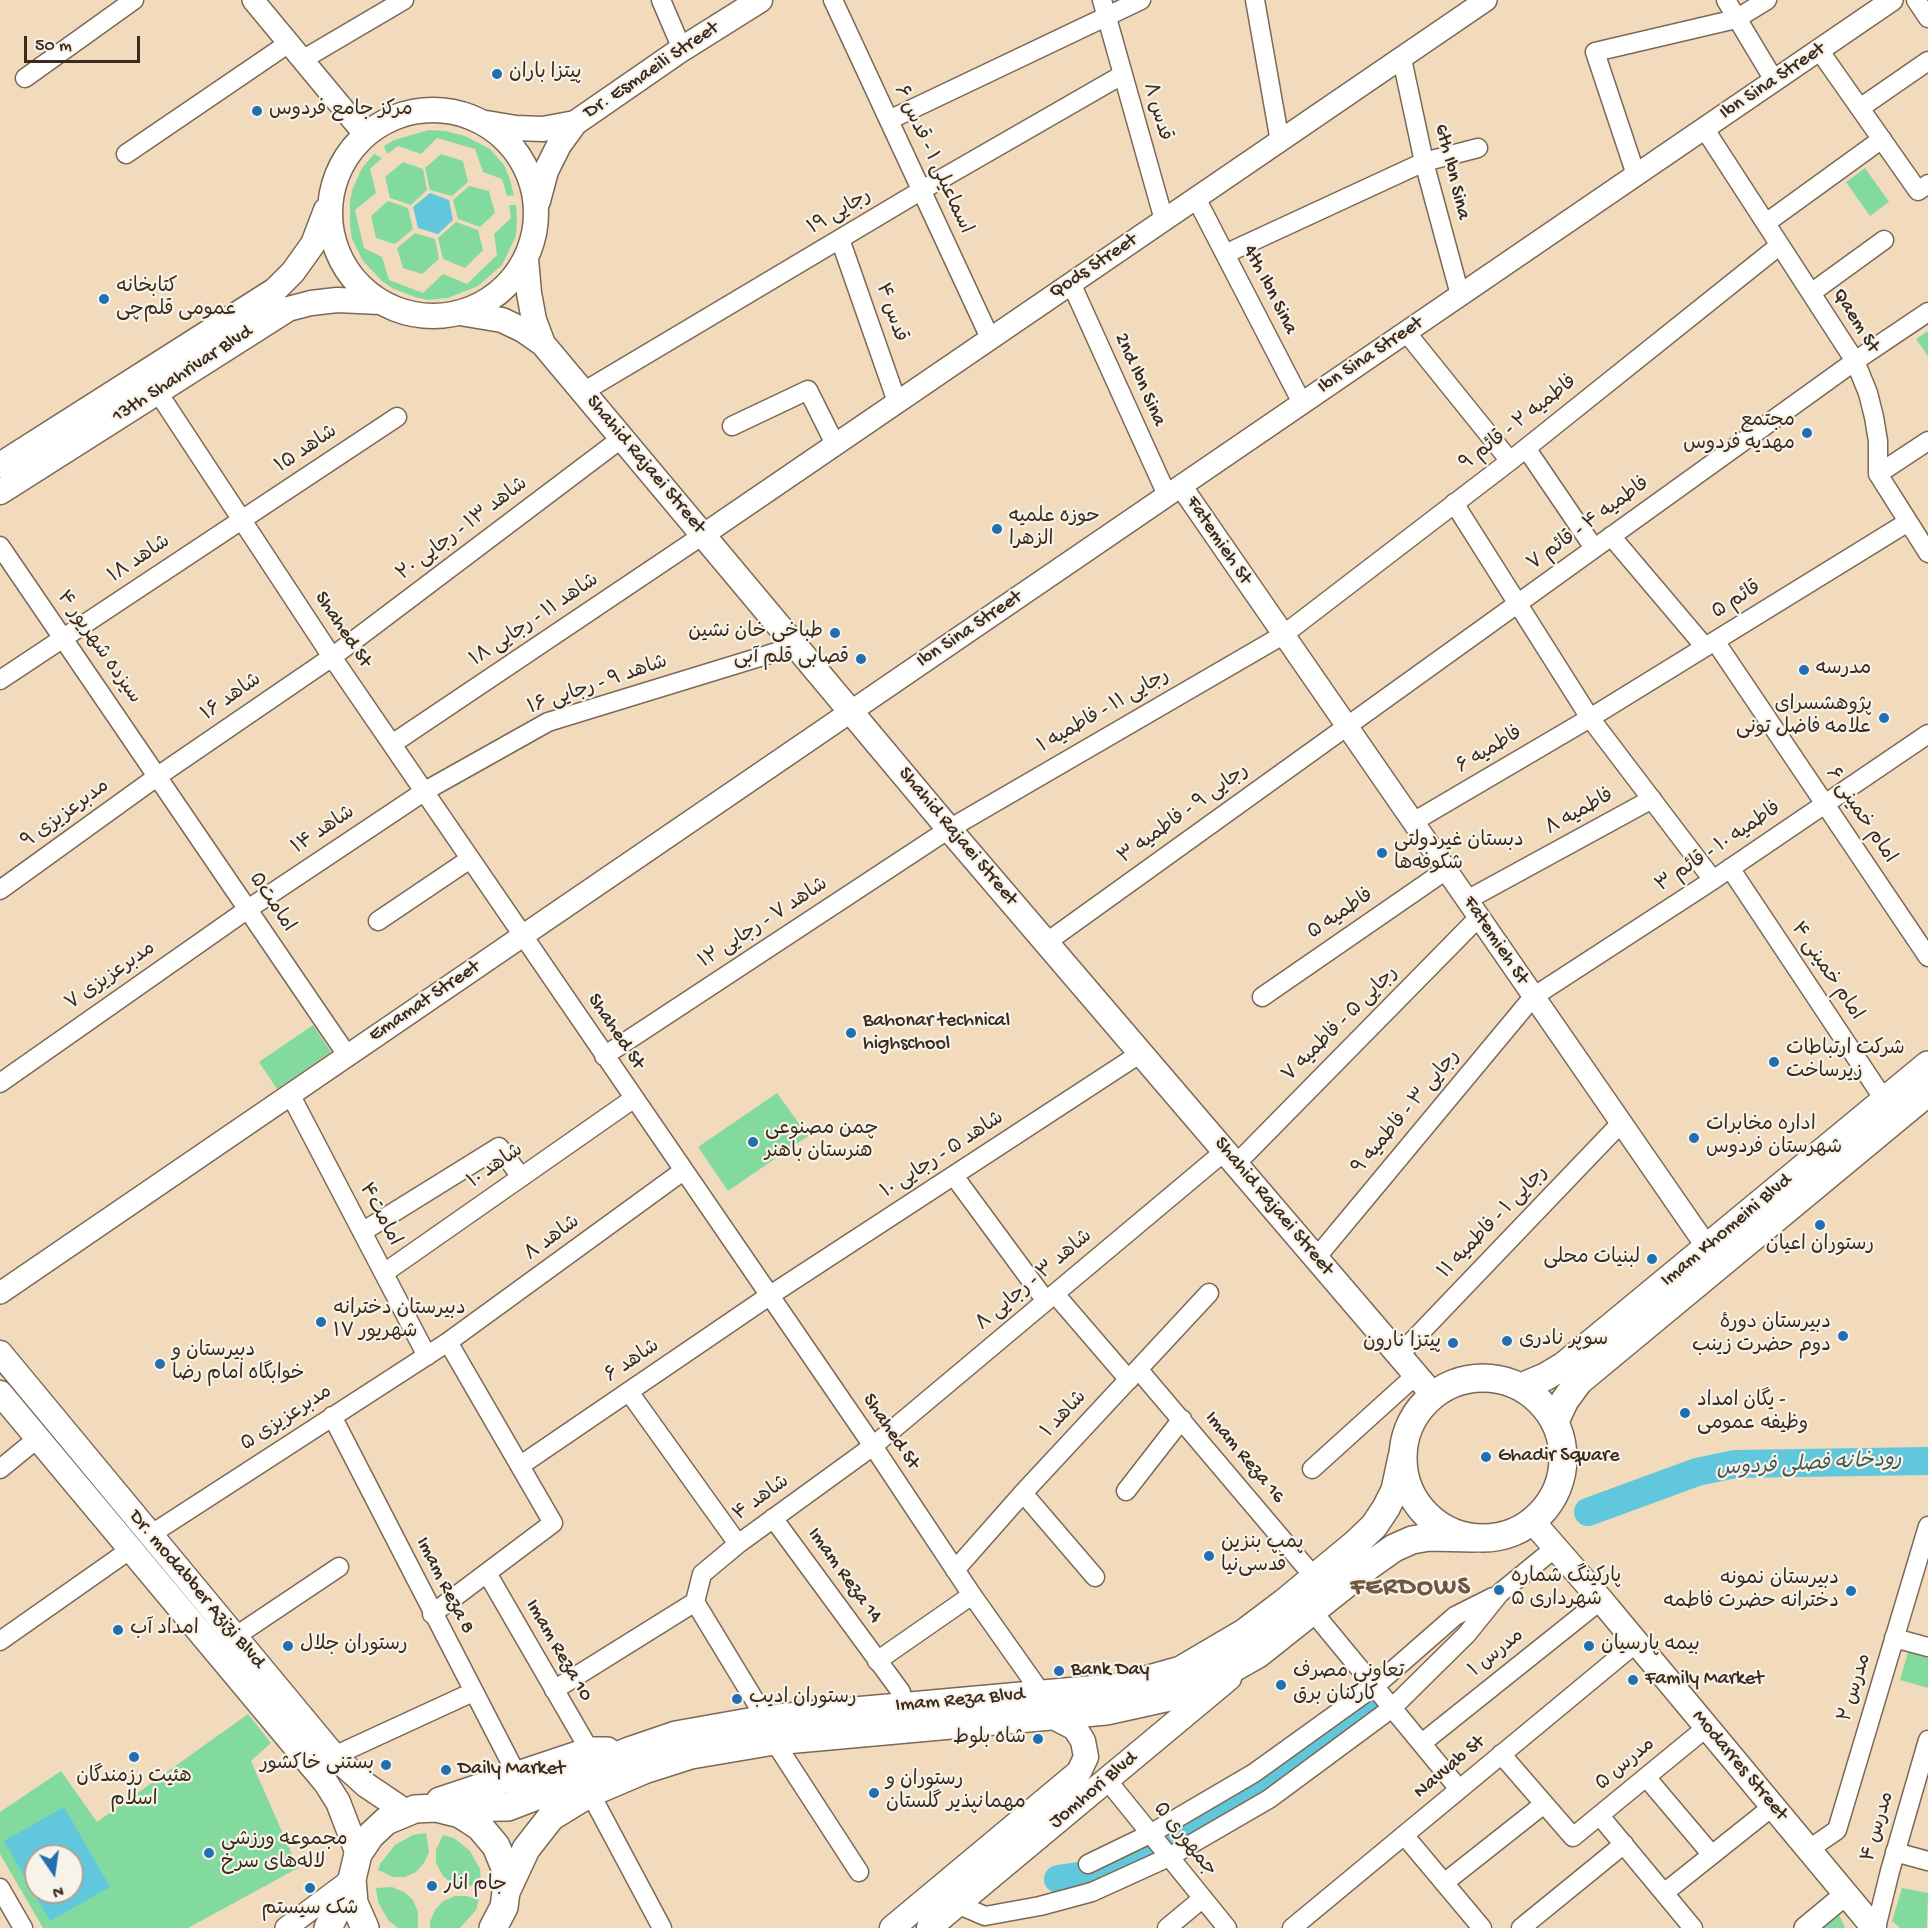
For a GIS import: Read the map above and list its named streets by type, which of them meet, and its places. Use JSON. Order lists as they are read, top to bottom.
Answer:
{
  "streets": {
    "main road": [
      "Dr. Esmaeili Street",
      "13th Shahrivar Blvd",
      "Shahid Rajaei Street",
      "Imam Khomeini Blvd",
      "Dr. modabber Azizi Blvd",
      "Imam Reza Blvd",
      "Modarres Street",
      "Jomhori Blvd"
    ],
    "street": [
      "Ibn Sina Street",
      "قدس ۸",
      "اسماعیلی ۱ - قدس ۶",
      "6th Ibn Sina",
      "رجایی ۱۹",
      "Qods Street",
      "4th Ibn Sina",
      "قدس ۴",
      "Qaem St",
      "2nd Ibn Sina",
      "فاطمیه ۲ - قائم ۹",
      "شاهد ۱۵",
      "فاطمیه ۴ - قائم ۷",
      "شاهد ۱۳ - رجایی ۲۰",
      "Fatemieh St",
      "شاهد ۱۸",
      "قائم ۵",
      "شاهد ۱۱ - رجایی ۱۸",
      "Shahed St",
      "سیزده شهریور ۴",
      "شاهد ۹ - رجایی ۱۶",
      "شاهد ۱۶",
      "رجایی ۱۱ - فاطمیه ۱",
      "فاطمیه ۶",
      "فاطمیه ۸",
      "مدبرعزیزی ۹",
      "رجایی ۹ - فاطمیه ۳",
      "امام خمینی ۶",
      "شاهد ۱۴",
      "فاطمیه ۱۰ - قائم ۳",
      "امامت۵",
      "فاطمیه ۵",
      "شاهد ۷ - رجایی ۱۲",
      "امام خمینی ۴",
      "مدبرعزیزی ۷",
      "Emamat Street",
      "رجایی ۵ - فاطمیه ۷",
      "رجایی ۳ - فاطمیه ۹",
      "شاهد ۵ - رجایی ۱۰",
      "شاهد ۱۰",
      "امامت۴",
      "رجایی ۱ - فاطمیه ۱۱",
      "شاهد ۸",
      "شاهد ۳ - رجایی ۸",
      "شاهد ۶",
      "شاهد ۱",
      "مدبرعزیزی ۵",
      "Imam Reza 16",
      "شاهد ۴",
      "Imam Reza 14",
      "Imam Reza 8",
      "Imam Reza 10",
      "مدرس ۱",
      "مدرس ۲",
      "مدرس ۵",
      "Navvab St",
      "مدرس ۴",
      "جمهوری ۵"
    ]
  },
  "crossings": [
    ["Dr. Esmaeili Street", "13th Shahrivar Blvd"],
    ["Dr. Esmaeili Street", "Shahid Rajaei Street"],
    ["Ibn Sina Street", "6th Ibn Sina"],
    ["Ibn Sina Street", "4th Ibn Sina"],
    ["Ibn Sina Street", "Qaem St"],
    ["Ibn Sina Street", "2nd Ibn Sina"],
    ["Ibn Sina Street", "Shahid Rajaei Street"],
    ["Ibn Sina Street", "Fatemieh St"],
    ["Ibn Sina Street", "Emamat Street"],
    ["قدس ۸", "رجایی ۱۹"],
    ["قدس ۸", "Qods Street"],
    ["اسماعیلی ۱ - قدس ۶", "رجایی ۱۹"],
    ["اسماعیلی ۱ - قدس ۶", "Qods Street"],
    ["6th Ibn Sina", "Qods Street"],
    ["رجایی ۱۹", "قدس ۴"],
    ["رجایی ۱۹", "Shahid Rajaei Street"],
    ["Qods Street", "4th Ibn Sina"],
    ["Qods Street", "قدس ۴"],
    ["Qods Street", "2nd Ibn Sina"],
    ["Qods Street", "Shahid Rajaei Street"],
    ["Qods Street", "شاهد ۱۱ - رجایی ۱۸"],
    ["Qaem St", "فاطمیه ۲ - قائم ۹"],
    ["Qaem St", "فاطمیه ۴ - قائم ۷"],
    ["13th Shahrivar Blvd", "Shahid Rajaei Street"],
    ["13th Shahrivar Blvd", "Shahed St"],
    ["2nd Ibn Sina", "Fatemieh St"],
    ["فاطمیه ۲ - قائم ۹", "Fatemieh St"],
    ["فاطمیه ۲ - قائم ۹", "رجایی ۱۱ - فاطمیه ۱"],
    ["شاهد ۱۵", "شاهد ۱۸"],
    ["شاهد ۱۵", "Shahed St"],
    ["Shahid Rajaei Street", "شاهد ۱۳ - رجایی ۲۰"],
    ["Shahid Rajaei Street", "شاهد ۱۱ - رجایی ۱۸"],
    ["Shahid Rajaei Street", "شاهد ۹ - رجایی ۱۶"],
    ["Shahid Rajaei Street", "رجایی ۱۱ - فاطمیه ۱"],
    ["Shahid Rajaei Street", "رجایی ۹ - فاطمیه ۳"],
    ["Shahid Rajaei Street", "شاهد ۷ - رجایی ۱۲"],
    ["Shahid Rajaei Street", "Emamat Street"],
    ["Shahid Rajaei Street", "رجایی ۵ - فاطمیه ۷"],
    ["Shahid Rajaei Street", "رجایی ۳ - فاطمیه ۹"],
    ["Shahid Rajaei Street", "شاهد ۵ - رجایی ۱۰"],
    ["Shahid Rajaei Street", "رجایی ۱ - فاطمیه ۱۱"],
    ["Shahid Rajaei Street", "Imam Khomeini Blvd"],
    ["Shahid Rajaei Street", "شاهد ۳ - رجایی ۸"],
    ["Shahid Rajaei Street", "Imam Reza Blvd"],
    ["Shahid Rajaei Street", "Modarres Street"],
    ["فاطمیه ۴ - قائم ۷", "Fatemieh St"],
    ["فاطمیه ۴ - قائم ۷", "رجایی ۹ - فاطمیه ۳"],
    ["فاطمیه ۴ - قائم ۷", "امام خمینی ۶"],
    ["شاهد ۱۳ - رجایی ۲۰", "Shahed St"],
    ["شاهد ۱۳ - رجایی ۲۰", "شاهد ۱۶"],
    ["Fatemieh St", "رجایی ۱۱ - فاطمیه ۱"],
    ["Fatemieh St", "فاطمیه ۶"],
    ["Fatemieh St", "فاطمیه ۸"],
    ["Fatemieh St", "رجایی ۹ - فاطمیه ۳"],
    ["Fatemieh St", "فاطمیه ۱۰ - قائم ۳"],
    ["Fatemieh St", "فاطمیه ۵"],
    ["Fatemieh St", "رجایی ۵ - فاطمیه ۷"],
    ["Fatemieh St", "رجایی ۳ - فاطمیه ۹"],
    ["Fatemieh St", "رجایی ۱ - فاطمیه ۱۱"],
    ["Fatemieh St", "Imam Khomeini Blvd"],
    ["شاهد ۱۸", "Shahed St"],
    ["شاهد ۱۸", "سیزده شهریور ۴"],
    ["قائم ۵", "فاطمیه ۶"],
    ["قائم ۵", "امام خمینی ۶"],
    ["شاهد ۱۱ - رجایی ۱۸", "Shahed St"],
    ["Shahed St", "شاهد ۹ - رجایی ۱۶"],
    ["Shahed St", "شاهد ۱۶"],
    ["Shahed St", "شاهد ۱۴"],
    ["Shahed St", "شاهد ۷ - رجایی ۱۲"],
    ["Shahed St", "Emamat Street"],
    ["Shahed St", "شاهد ۵ - رجایی ۱۰"],
    ["Shahed St", "شاهد ۱۰"],
    ["Shahed St", "شاهد ۸"],
    ["Shahed St", "شاهد ۳ - رجایی ۸"],
    ["Shahed St", "شاهد ۶"],
    ["Shahed St", "شاهد ۱"],
    ["Shahed St", "شاهد ۴"],
    ["Shahed St", "Imam Reza Blvd"],
    ["Shahed St", "Jomhori Blvd"],
    ["سیزده شهریور ۴", "شاهد ۱۶"],
    ["سیزده شهریور ۴", "مدبرعزیزی ۹"],
    ["سیزده شهریور ۴", "امامت۵"],
    ["شاهد ۹ - رجایی ۱۶", "شاهد ۱۴"],
    ["شاهد ۱۶", "مدبرعزیزی ۹"],
    ["شاهد ۱۶", "امامت۵"],
    ["رجایی ۱۱ - فاطمیه ۱", "شاهد ۷ - رجایی ۱۲"],
    ["فاطمیه ۸", "رجایی ۵ - فاطمیه ۷"],
    ["مدبرعزیزی ۹", "امامت۵"],
    ["امام خمینی ۶", "فاطمیه ۱۰ - قائم ۳"],
    ["شاهد ۱۴", "امامت۵"],
    ["شاهد ۱۴", "مدبرعزیزی ۷"],
    ["فاطمیه ۱۰ - قائم ۳", "امام خمینی ۴"],
    ["فاطمیه ۱۰ - قائم ۳", "رجایی ۳ - فاطمیه ۹"],
    ["امامت۵", "مدبرعزیزی ۷"],
    ["امامت۵", "Emamat Street"],
    ["امام خمینی ۴", "Imam Khomeini Blvd"],
    ["Emamat Street", "امامت۴"],
    ["رجایی ۵ - فاطمیه ۷", "شاهد ۳ - رجایی ۸"],
    ["شاهد ۵ - رجایی ۱۰", "شاهد ۶"],
    ["شاهد ۵ - رجایی ۱۰", "Imam Reza 16"],
    ["شاهد ۱۰", "امامت۴"],
    ["امامت۴", "مدبرعزیزی ۵"],
    ["Imam Khomeini Blvd", "Imam Reza Blvd"],
    ["Imam Khomeini Blvd", "Modarres Street"],
    ["شاهد ۸", "مدبرعزیزی ۵"],
    ["شاهد ۳ - رجایی ۸", "Imam Reza 16"],
    ["شاهد ۳ - رجایی ۸", "شاهد ۴"],
    ["شاهد ۱", "Imam Reza 16"],
    ["مدبرعزیزی ۵", "Imam Reza 8"],
    ["مدبرعزیزی ۵", "Dr. modabber Azizi Blvd"],
    ["Imam Reza 16", "Imam Reza Blvd"],
    ["شاهد ۴", "Imam Reza 14"],
    ["Dr. modabber Azizi Blvd", "Imam Reza Blvd"],
    ["مدرس ۱", "Modarres Street"],
    ["مدرس ۲", "Modarres Street"],
    ["Imam Reza Blvd", "Modarres Street"],
    ["Imam Reza Blvd", "Jomhori Blvd"],
    ["مدرس ۵", "Modarres Street"],
    ["Modarres Street", "Navvab St"],
    ["Modarres Street", "مدرس ۴"],
    ["Jomhori Blvd", "جمهوری ۵"]
  ],
  "districts": ["FERDOWS"],
  "water": ["رودخانه فصلی فردوس"],
  "places": [
    "پیتزا باران",
    "مرکز جامع فردوس",
    "کتابخانه عمومی قلم‌چی",
    "مجتمع مهدیه فردوس",
    "حوزه علمیه الزهرا",
    "طباخی خان نشین",
    "قصابی قلم آبی",
    "مدرسه",
    "پژوهشسرای علامه فاضل تونی",
    "دبستان غیردولتی شکوفه‌ها",
    "Bahonar technical highschool",
    "شرکت ارتباطات زیرساخت",
    "اداره مخابرات شهرستان فردوس",
    "چمن مصنوعی هنرستان باهنر",
    "رستوران اعیان",
    "لبنیات محلی",
    "دبیرستان دخترانه ۱۷ شهریور",
    "دبیرستان دورهٔ دوم حضرت زینب",
    "سوپر نادری",
    "پیتزا نارون",
    "دبیرستان و خوابگاه امام رضا",
    "یگان امداد - وظیفه عمومی",
    "Ghadir Square",
    "پمپ بنزین قدسی‌نیا",
    "پارکینگ شماره ۵ شهرداری",
    "دبیرستان نمونه دخترانه حضرت فاطمه",
    "امداد آب",
    "رستوران جلال",
    "بیمه پارسیان",
    "Bank Day",
    "Family Market",
    "تعاونی مصرف کارکنان برق",
    "رستوران ادیب",
    "شاه بلوط",
    "هئیت رزمندگان اسلام",
    "بستنی خاکشور",
    "Daily Market",
    "رستوران و مهمانپذیر گلستان",
    "مجموعه‌ ورزشی لاله‌های سرخ",
    "جام انار",
    "شک سیستم"
  ],
  "scale_bar": "50 m",
  "north": "bottom"
}
